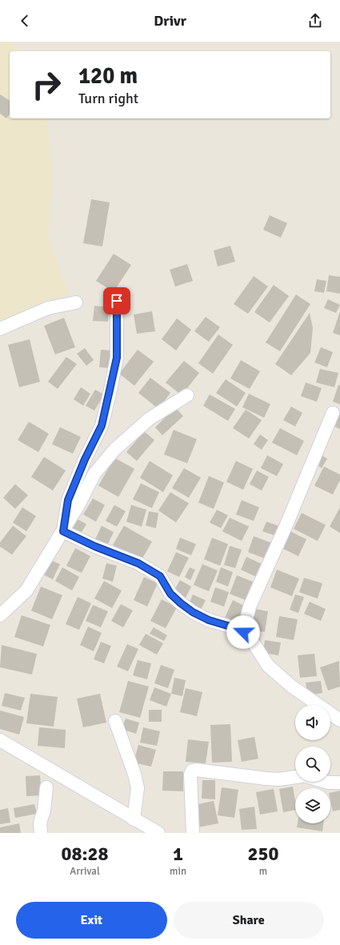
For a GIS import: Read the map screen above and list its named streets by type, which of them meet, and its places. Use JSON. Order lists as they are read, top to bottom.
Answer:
{
  "page": {
    "header": "Drivr",
    "turn": ["120 m", "Turn right"],
    "eta": [
      "08:28",
      "Arrival",
      "1",
      "min",
      "250",
      "m"
    ],
    "buttons": ["Exit", "Share"]
  }
}
